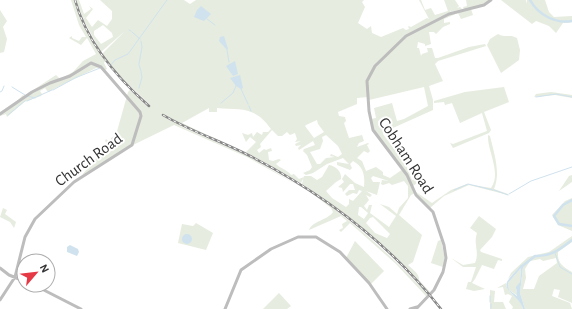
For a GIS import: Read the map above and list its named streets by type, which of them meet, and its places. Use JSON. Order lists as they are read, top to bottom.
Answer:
{
  "streets": {
    "street": ["Cobham Road", "Church Road"]
  },
  "north": "top right"
}
